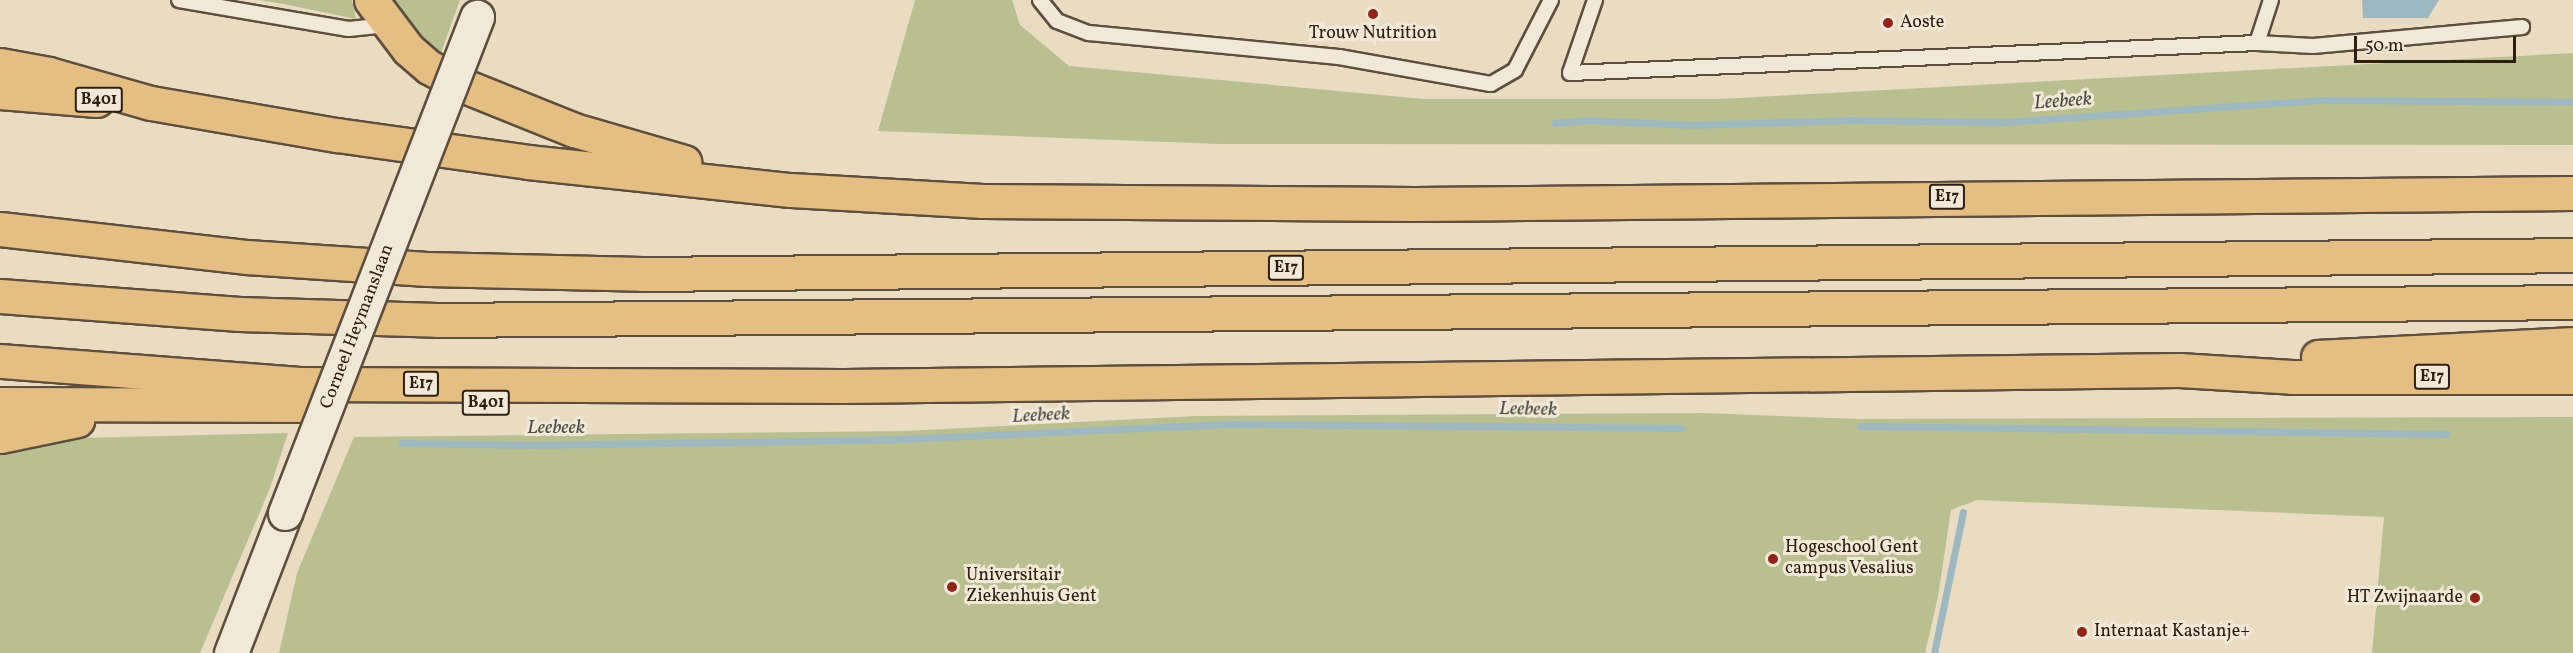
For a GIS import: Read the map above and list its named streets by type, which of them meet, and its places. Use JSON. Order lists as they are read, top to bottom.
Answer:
{
  "streets": {
    "highway": ["B401", "E17"],
    "street": ["Corneel Heymanslaan"]
  },
  "crossings": [
    ["B401", "E17"]
  ],
  "water": ["Leebeek"],
  "places": [
    "Trouw Nutrition",
    "Aoste",
    "Hogeschool Gent campus Vesalius",
    "Universitair Ziekenhuis Gent",
    "HT Zwijnaarde",
    "Internaat Kastanje+"
  ],
  "scale_bar": "50 m"
}
